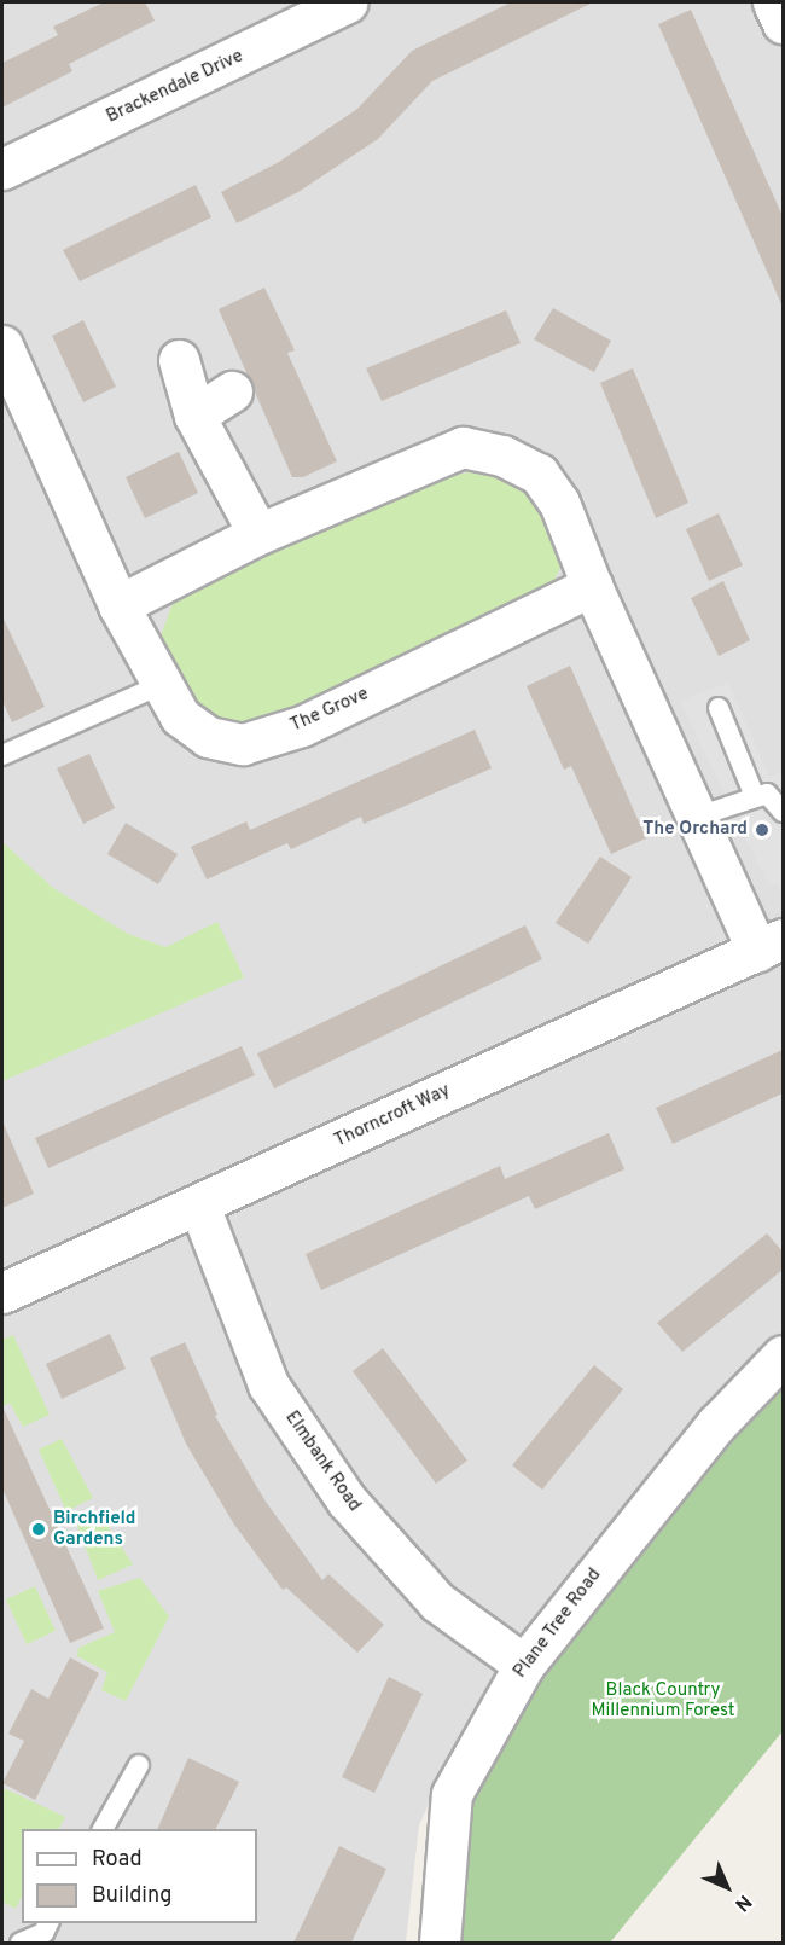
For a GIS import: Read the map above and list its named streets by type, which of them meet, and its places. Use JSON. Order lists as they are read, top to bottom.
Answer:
{
  "streets": {
    "street": [
      "Brackendale Drive",
      "The Grove",
      "Thorncroft Way",
      "Elmbank Road",
      "Plane Tree Road"
    ]
  },
  "crossings": [
    ["Thorncroft Way", "Elmbank Road"],
    ["Elmbank Road", "Plane Tree Road"]
  ],
  "parks": ["Black Country Millennium Forest"],
  "places": ["The Orchard", "Birchfield Gardens"],
  "legend": ["Road", "Building"],
  "north": "bottom right"
}
